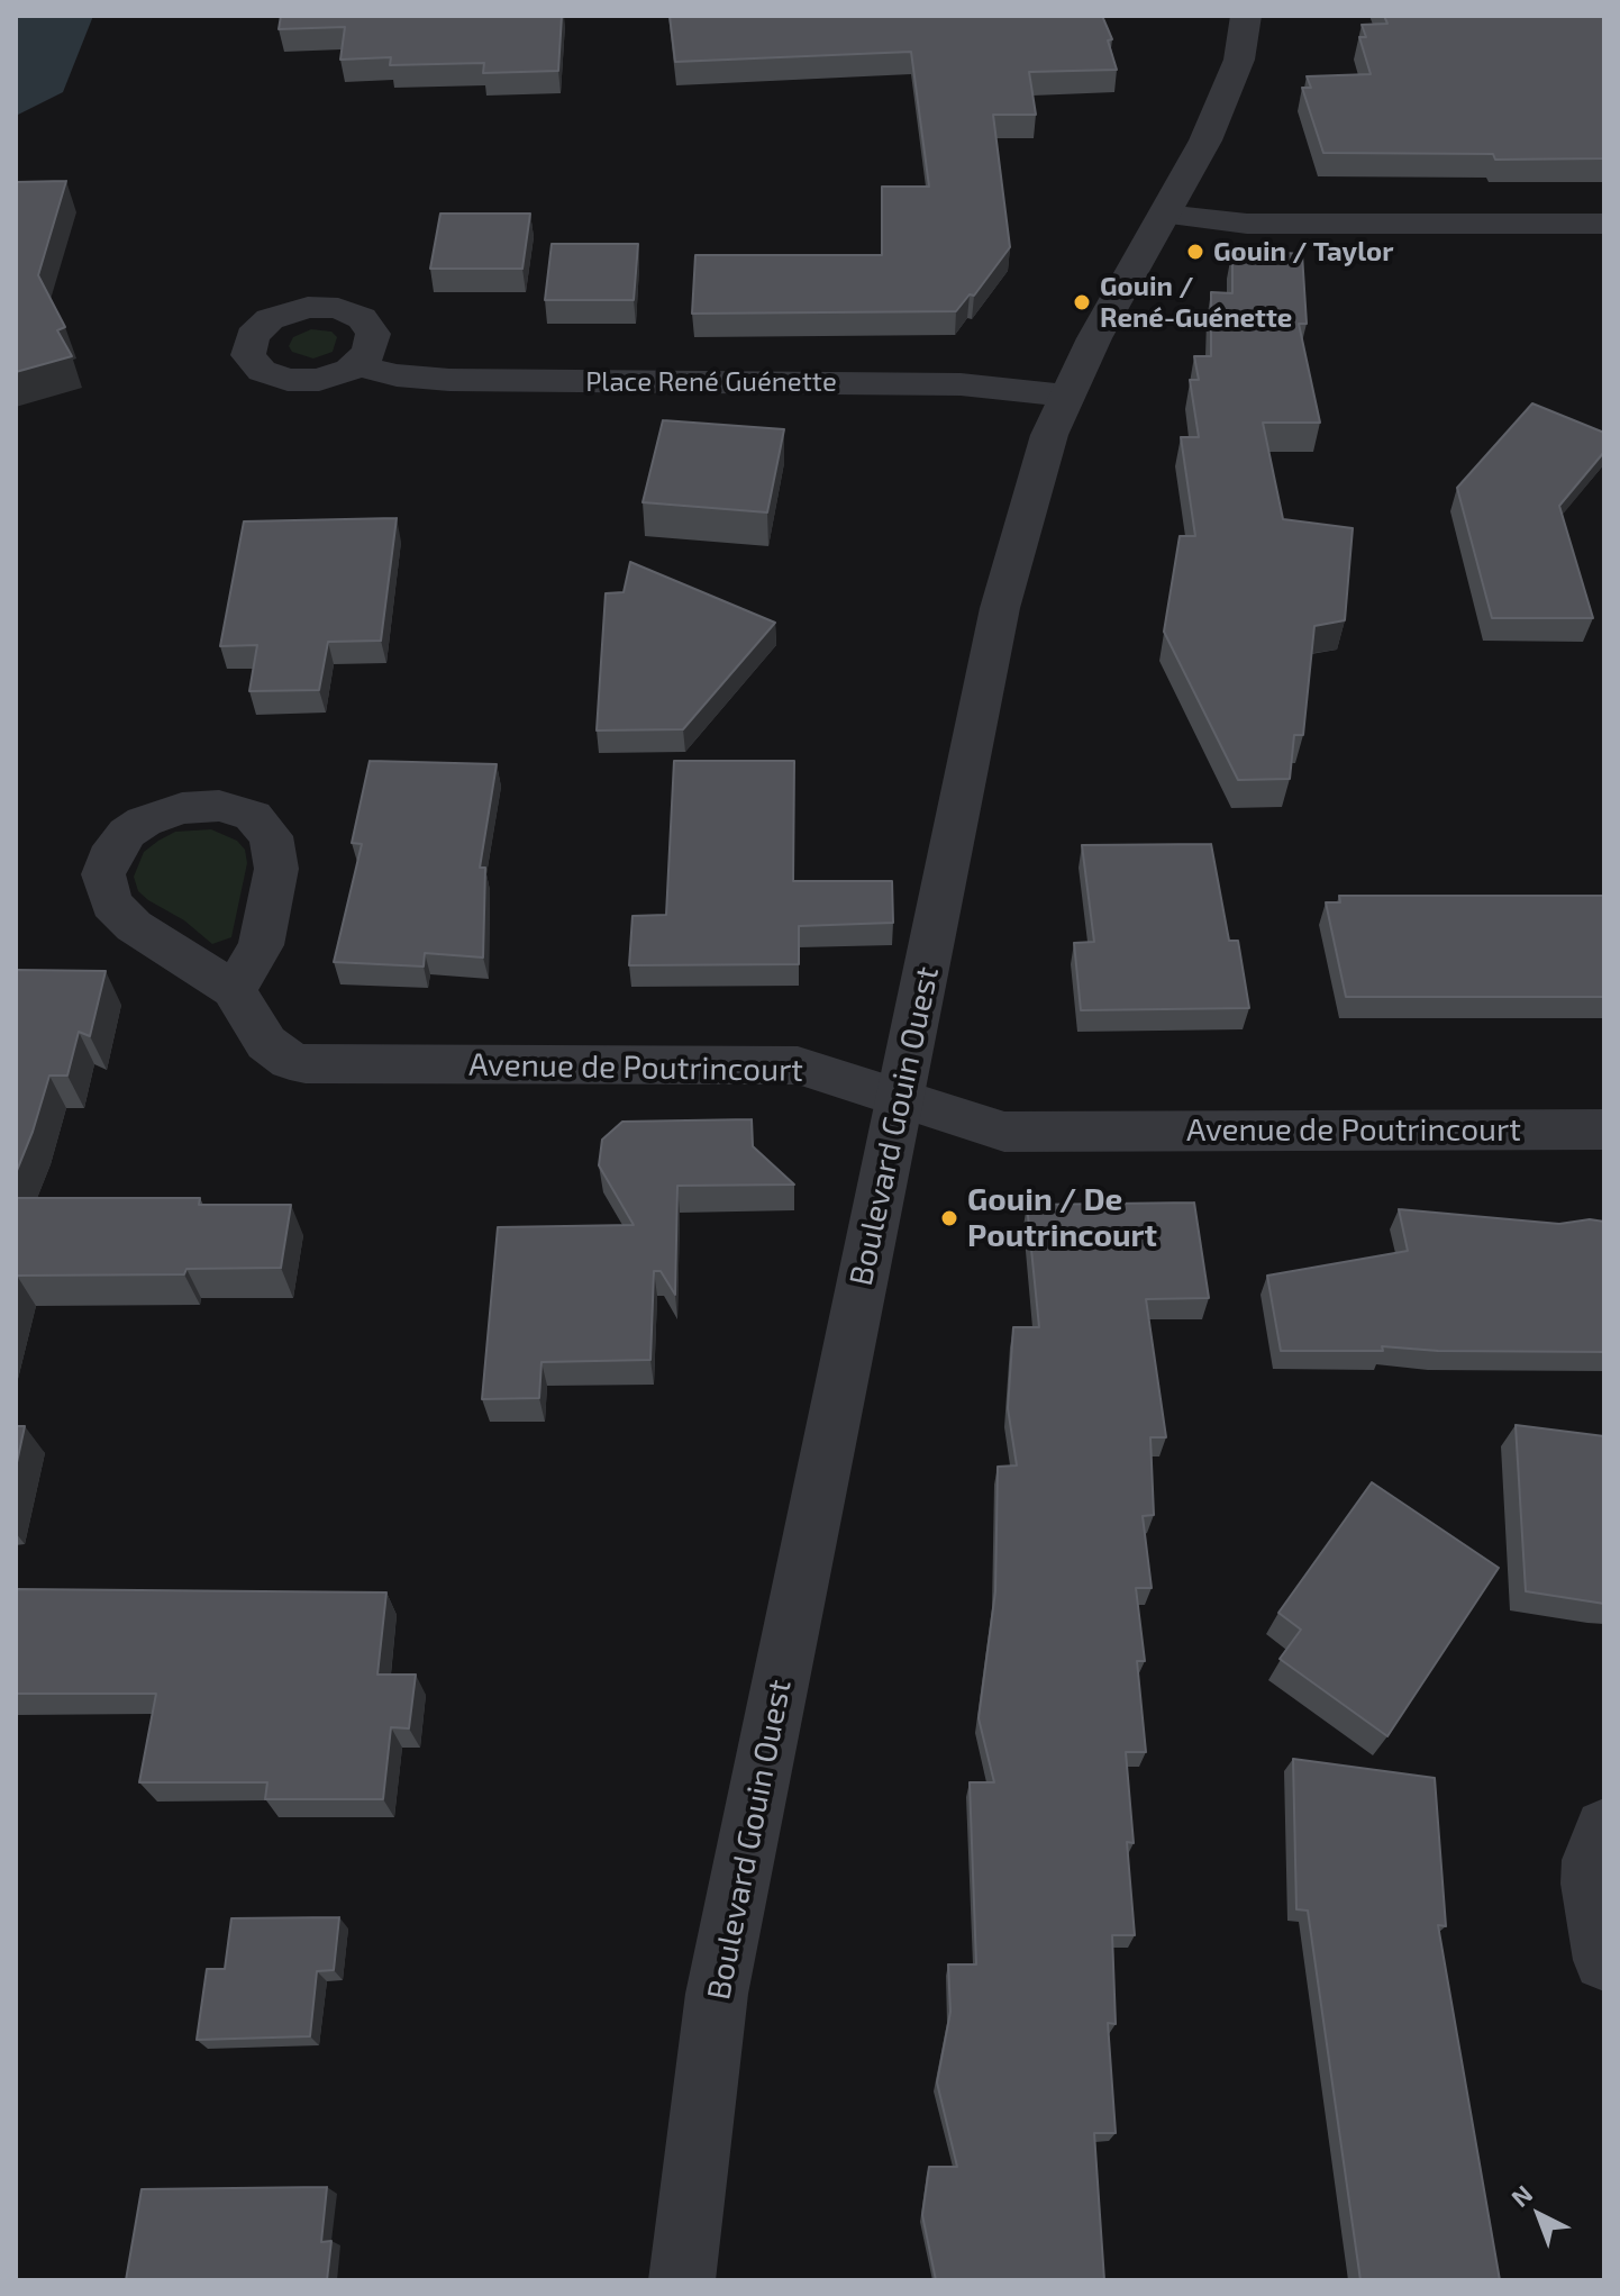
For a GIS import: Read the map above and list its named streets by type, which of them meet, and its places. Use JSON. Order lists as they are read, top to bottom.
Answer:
{
  "streets": {
    "street": ["Place René Guénette", "Avenue de Poutrincourt", "Boulevard Gouin Ouest"]
  },
  "crossings": [
    ["Place René Guénette", "Boulevard Gouin Ouest"],
    ["Avenue de Poutrincourt", "Boulevard Gouin Ouest"]
  ],
  "places": ["Gouin / Taylor", "Gouin / René-Guénette", "Gouin / De Poutrincourt"],
  "north": "top left"
}
